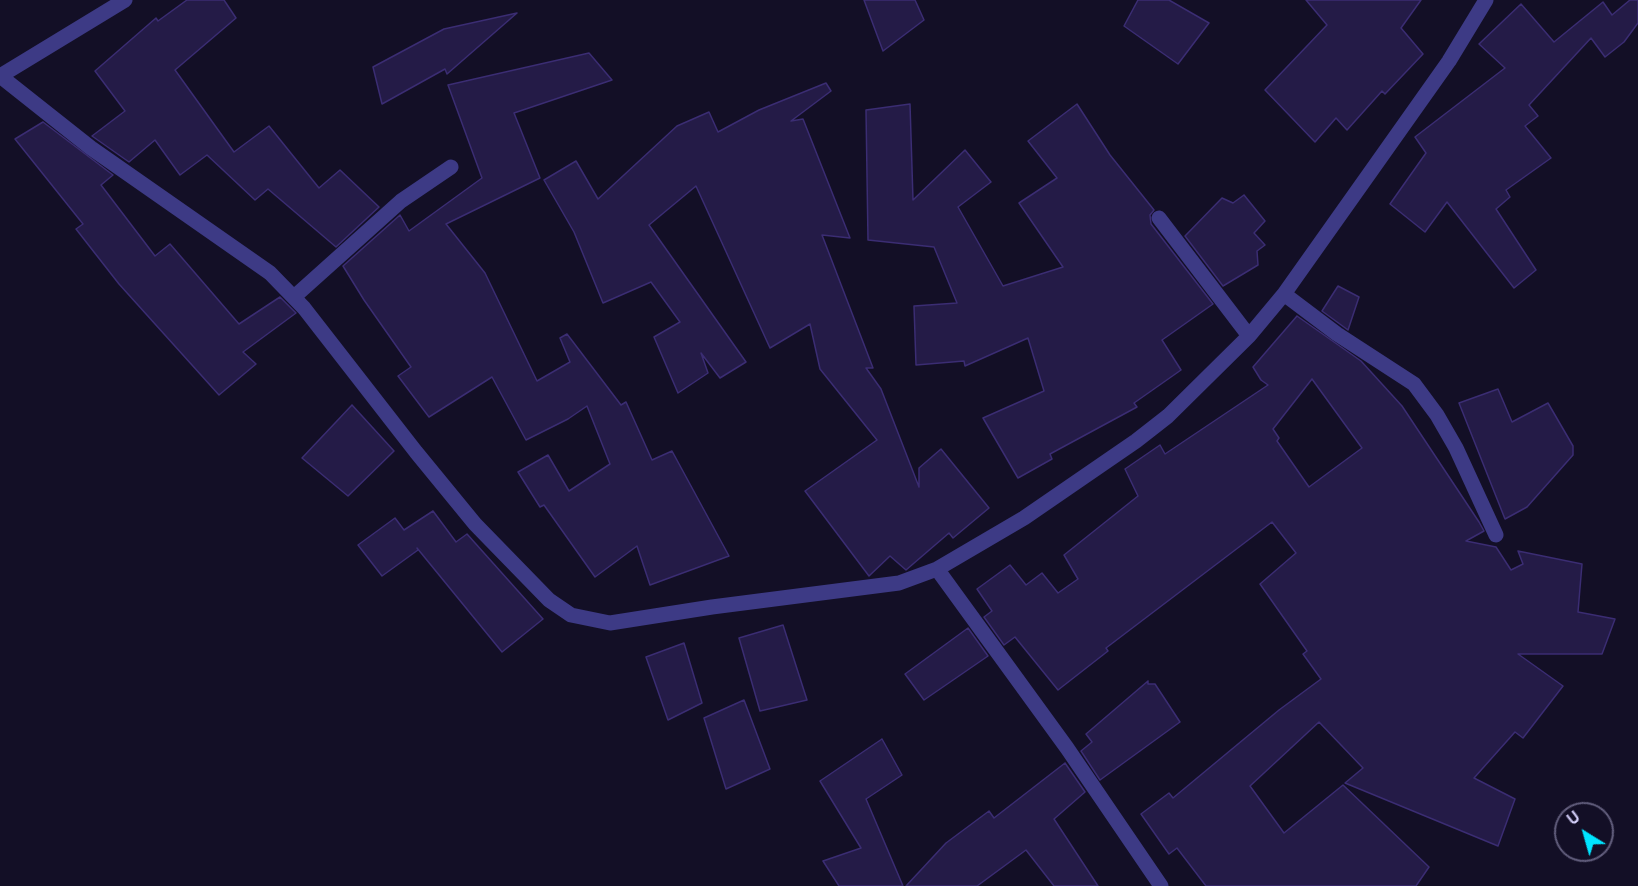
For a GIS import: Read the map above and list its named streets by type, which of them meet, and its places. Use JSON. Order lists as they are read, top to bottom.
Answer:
{
  "north": "top left"
}
